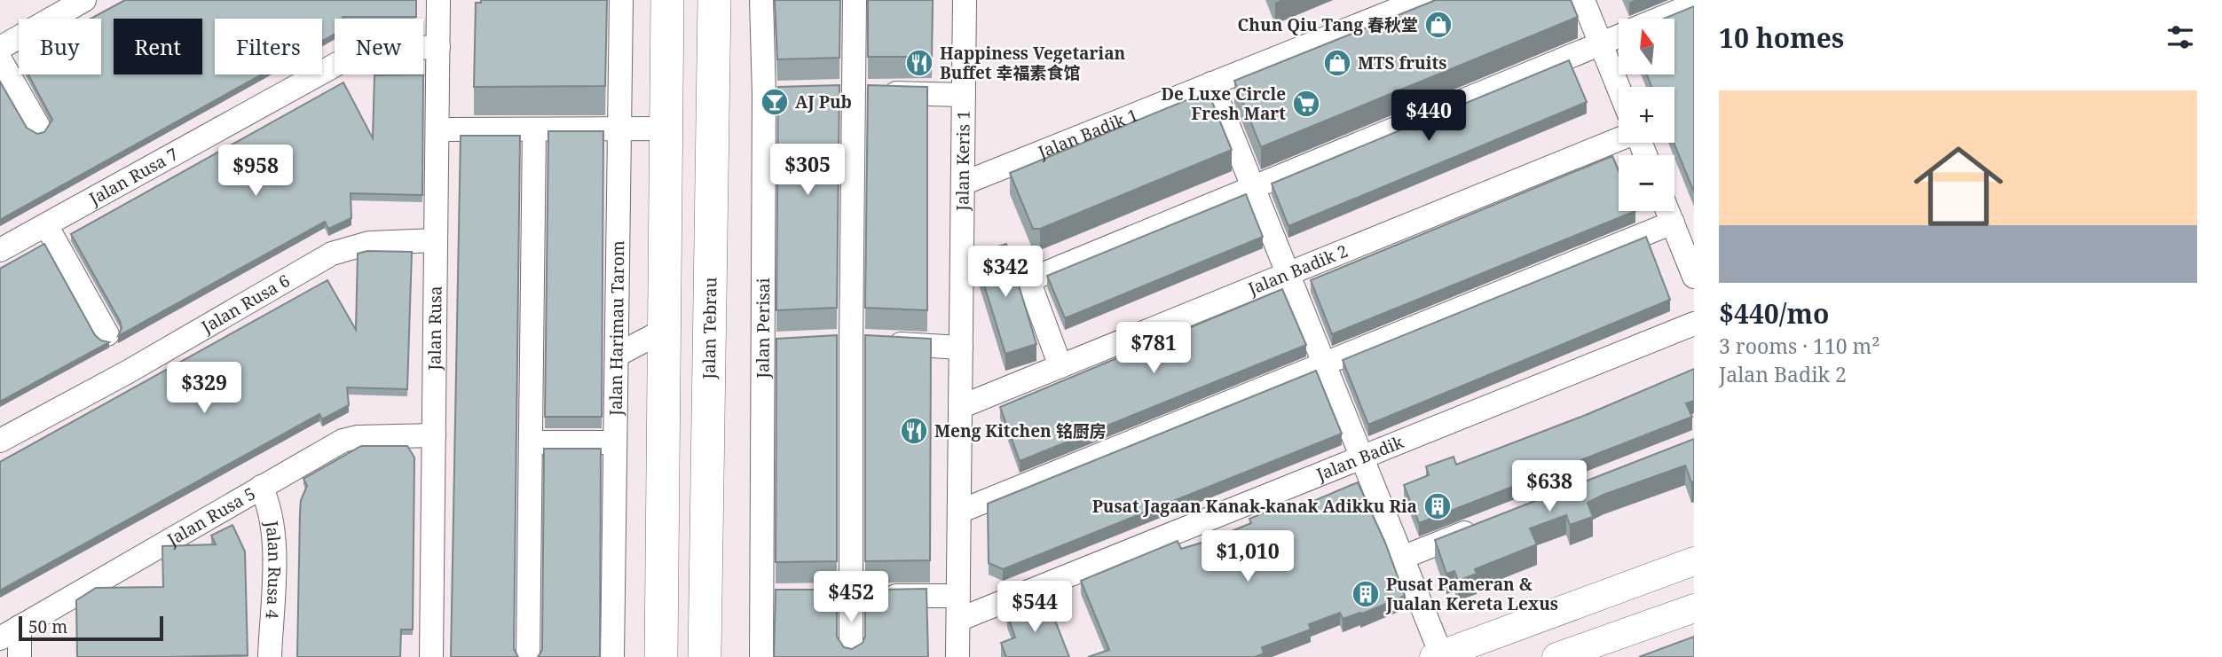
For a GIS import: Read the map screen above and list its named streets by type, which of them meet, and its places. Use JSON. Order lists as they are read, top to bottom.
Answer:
{
  "streets": {
    "highway": ["Jalan Tebrau"],
    "street": [
      "Jalan Badik 1",
      "Jalan Keris 1",
      "Jalan Rusa 7",
      "Jalan Badik 2",
      "Jalan Rusa 6",
      "Jalan Harimau Tarom",
      "Jalan Perisai",
      "Jalan Rusa",
      "Jalan Badik",
      "Jalan Rusa 5",
      "Jalan Rusa 4"
    ]
  },
  "crossings": [
    ["Jalan Badik 1", "Jalan Keris 1"],
    ["Jalan Keris 1", "Jalan Badik 2"],
    ["Jalan Keris 1", "Jalan Badik"],
    ["Jalan Rusa 7", "Jalan Rusa"],
    ["Jalan Rusa 6", "Jalan Rusa"],
    ["Jalan Rusa", "Jalan Rusa 5"],
    ["Jalan Rusa 5", "Jalan Rusa 4"]
  ],
  "places": {
    "shop": ["Chun Qiu Tang 春秋堂", "MTS fruits"],
    "restaurant": ["Happiness Vegetarian Buffet 幸福素食馆", "Meng Kitchen 铭厨房"],
    "bar": ["AJ Pub"],
    "supermarket": ["De Luxe Circle Fresh Mart"],
    "building": ["Pusat Jagaan Kanak-kanak Adikku Ria", "Pusat Pameran & Jualan Kereta Lexus"]
  },
  "scale_bar": "50 m",
  "north": "top",
  "page": {
    "heading": "10 homes",
    "map_buttons": ["+", "−"],
    "chip": [
      "Buy",
      "Rent",
      "Filters",
      "New"
    ],
    "list": [
      {
        "name": "$440/mo",
        "note": "3 rooms · 110 m² · Jalan Badik 2"
      }
    ],
    "price": [
      "$440",
      "$305",
      "$958",
      "$342",
      "$781",
      "$329",
      "$638",
      "$1,010",
      "$452",
      "$544"
    ],
    "scale": "50 m"
  }
}
